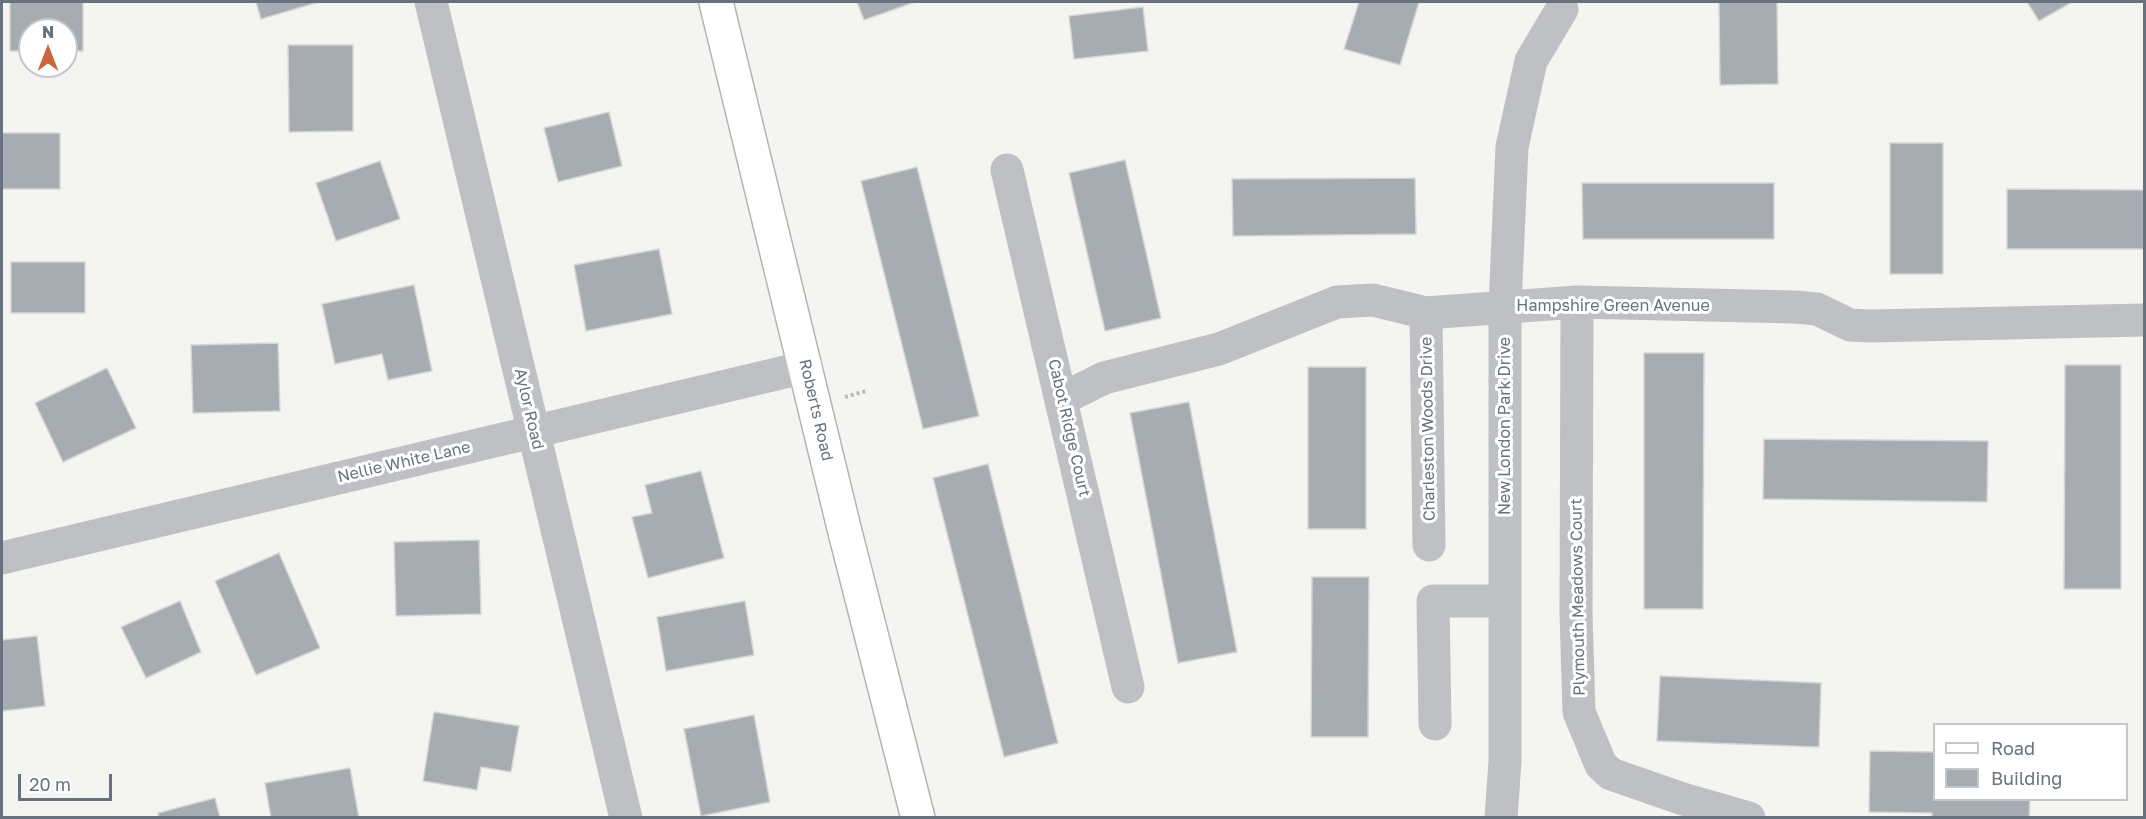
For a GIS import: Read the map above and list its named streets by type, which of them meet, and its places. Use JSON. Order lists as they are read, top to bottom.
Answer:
{
  "streets": {
    "main road": ["Roberts Road"],
    "street": [
      "Hampshire Green Avenue",
      "Aylor Road",
      "New London Park Drive",
      "Cabot Ridge Court",
      "Charleston Woods Drive",
      "Nellie White Lane",
      "Plymouth Meadows Court"
    ]
  },
  "crossings": [
    ["Hampshire Green Avenue", "New London Park Drive"],
    ["Hampshire Green Avenue", "Cabot Ridge Court"],
    ["Hampshire Green Avenue", "Charleston Woods Drive"],
    ["Hampshire Green Avenue", "Plymouth Meadows Court"],
    ["Aylor Road", "Nellie White Lane"],
    ["Roberts Road", "Nellie White Lane"]
  ],
  "legend": ["Road", "Building"],
  "scale_bar": "20 m",
  "north": "top"
}
